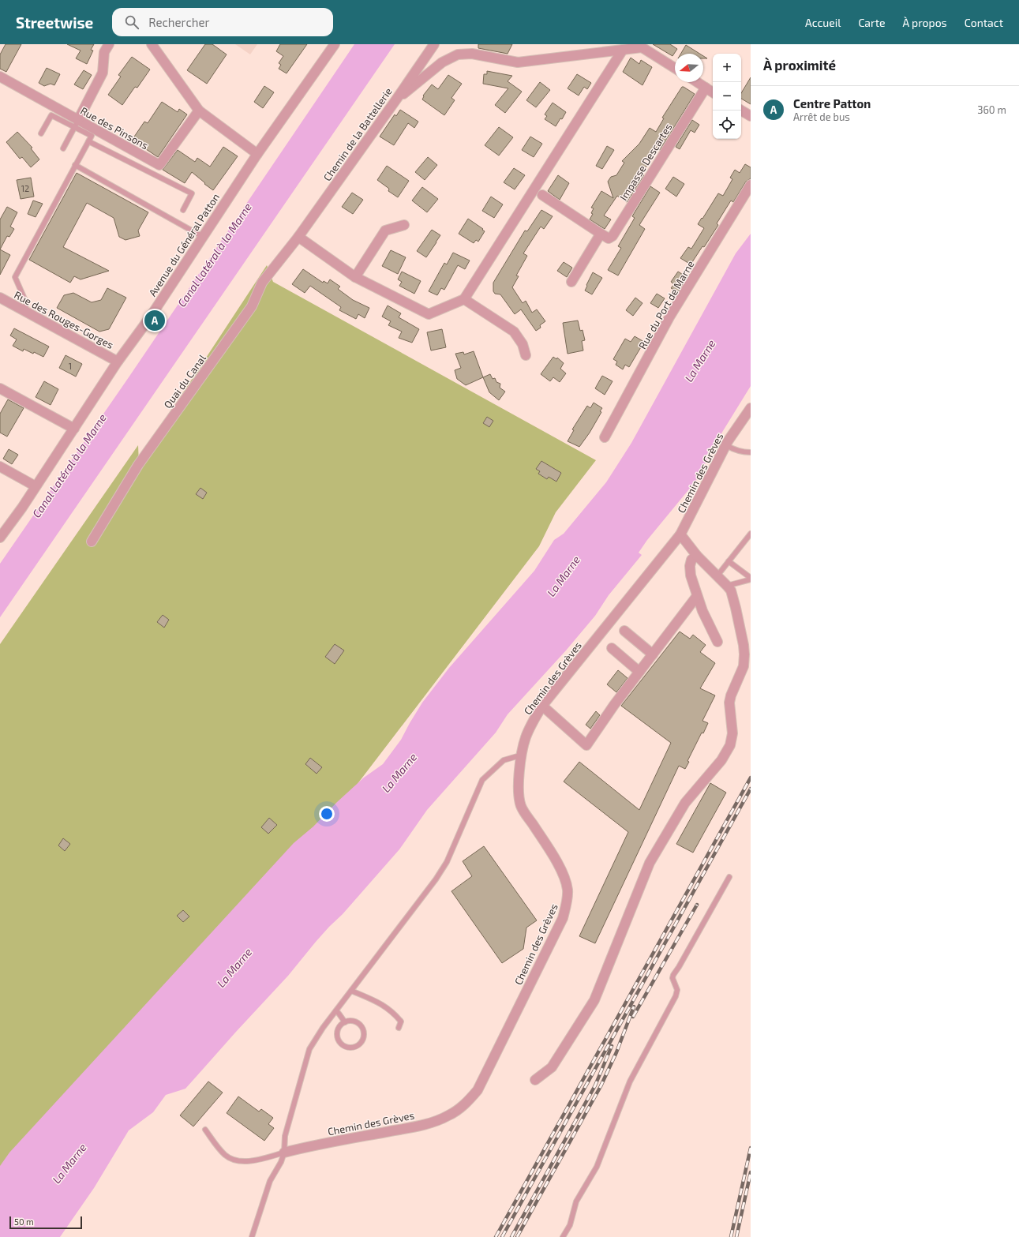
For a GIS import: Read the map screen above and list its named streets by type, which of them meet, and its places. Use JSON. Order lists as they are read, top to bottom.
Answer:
{
  "streets": {
    "street": [
      "Rue des Pinsons",
      "Chemin de la Battellerie",
      "Impasse Descartes",
      "Avenue du Général Patton",
      "Rue du Port de Marne",
      "Rue des Rouges-Gorges",
      "Quai du Canal",
      "Chemin des Grèves"
    ]
  },
  "crossings": [
    ["Chemin de la Battellerie", "Quai du Canal"],
    ["Avenue du Général Patton", "Rue des Rouges-Gorges"]
  ],
  "water": ["Canal Latéral à la Marne", "La Marne"],
  "house_numbers": ["12", "1"],
  "scale_bar": "50 m",
  "north": "left",
  "page": {
    "header": "Streetwise",
    "search": "Rechercher",
    "nav": [
      "Accueil",
      "Carte",
      "À propos",
      "Contact"
    ],
    "heading": "À proximité",
    "map_buttons": ["+", "−"],
    "list": [
      {
        "mark": "A",
        "name": "Centre Patton",
        "note": "Arrêt de bus",
        "value": "360 m"
      }
    ],
    "pins": "A",
    "scale": "50 m"
  }
}
